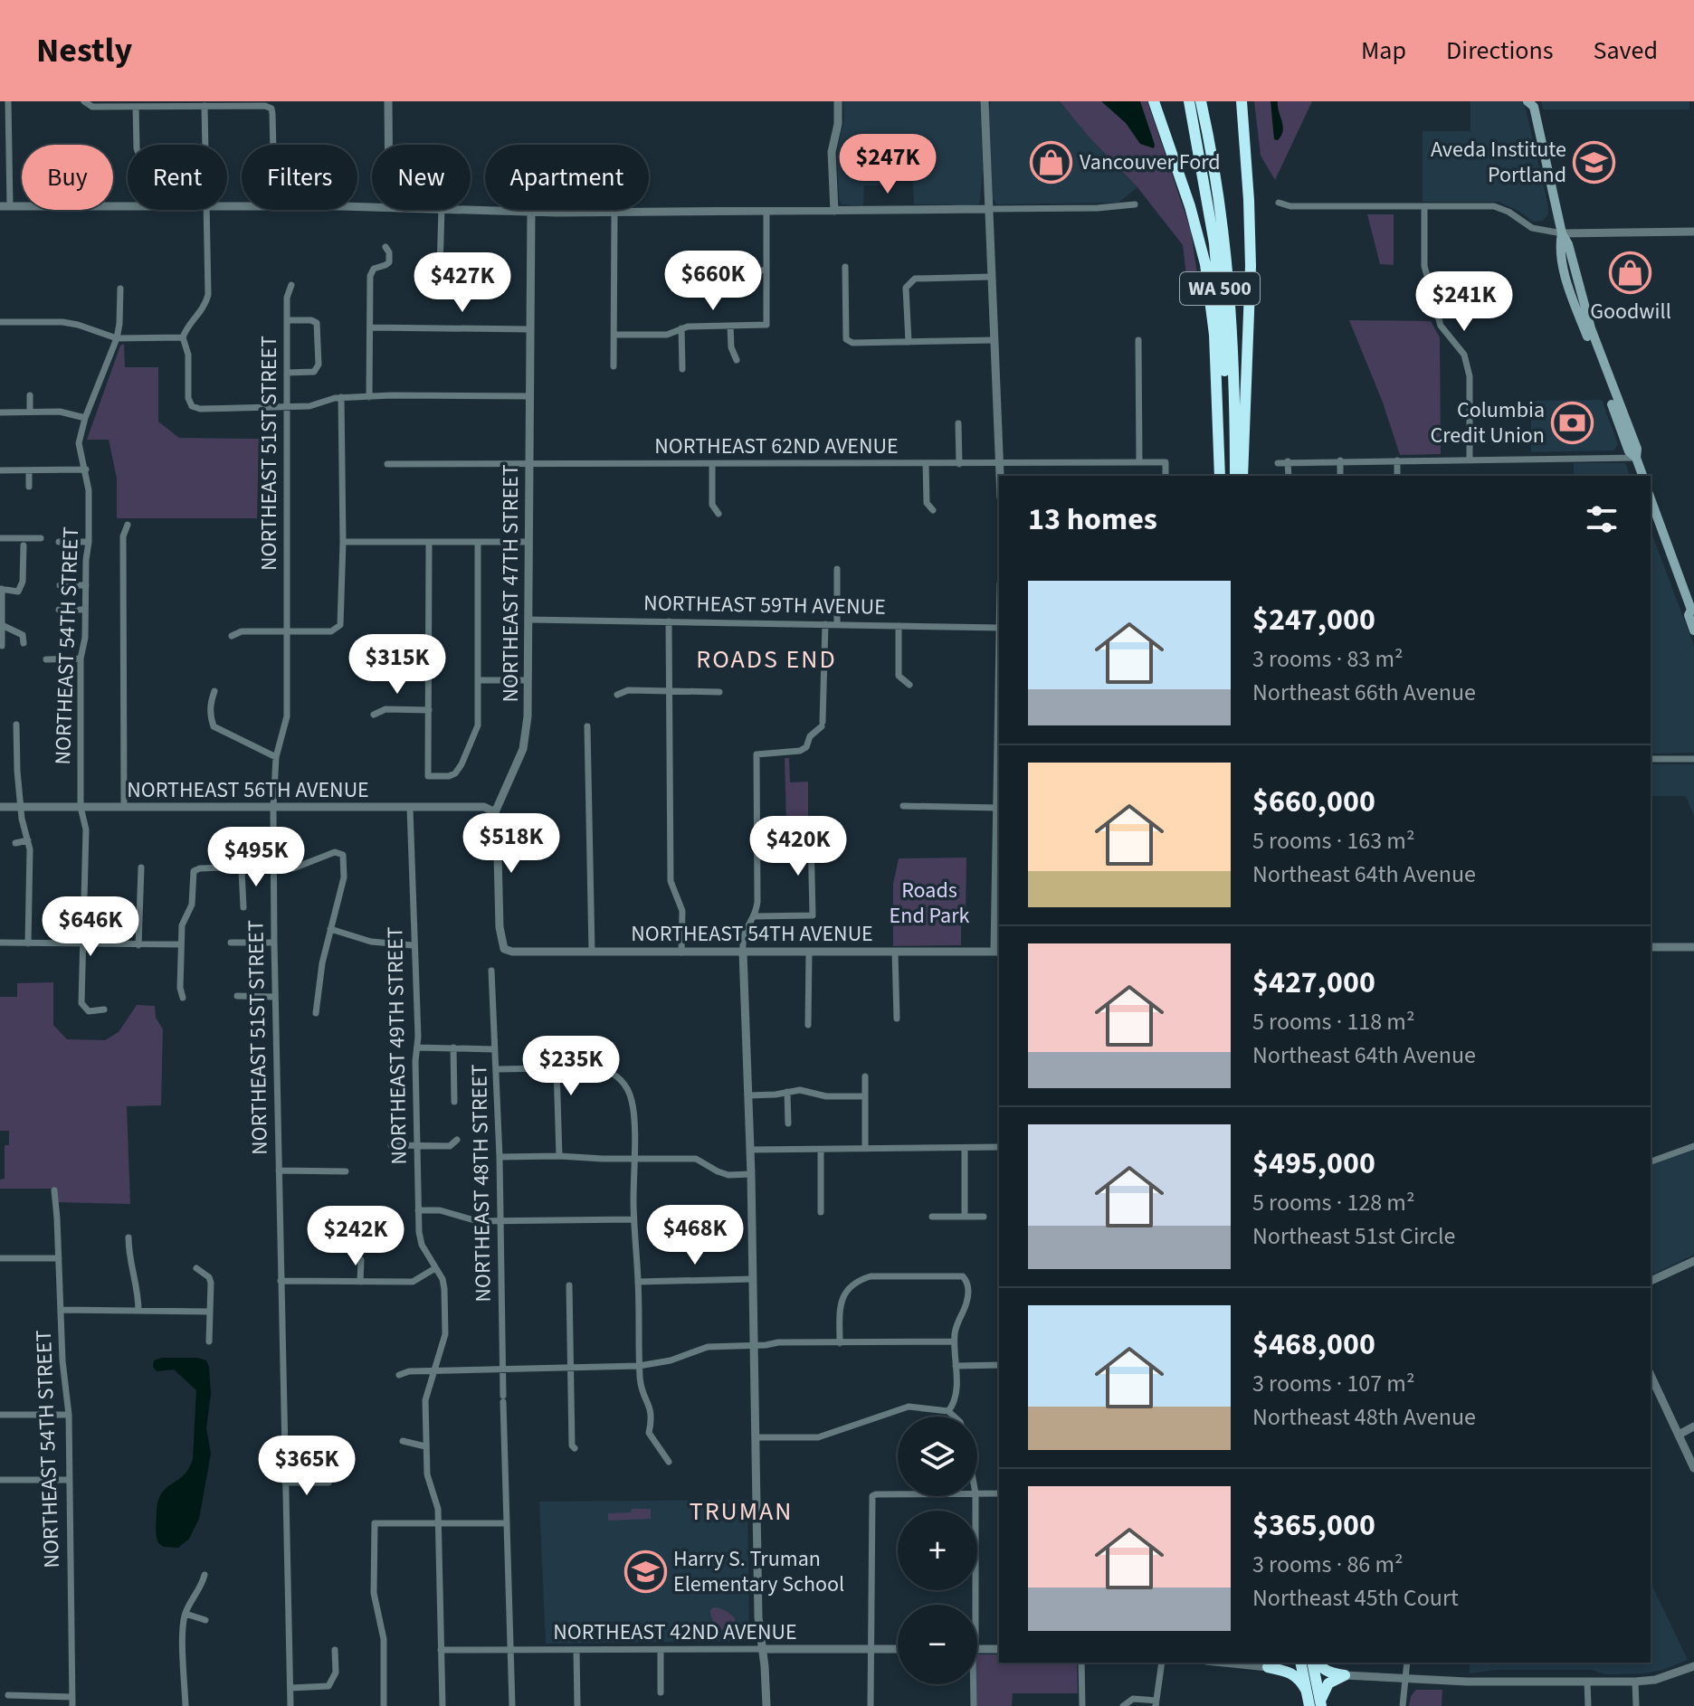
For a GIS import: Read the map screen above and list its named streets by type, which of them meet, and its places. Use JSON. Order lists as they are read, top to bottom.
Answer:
{
  "streets": {
    "highway": ["WA 500"],
    "street": [
      "NORTHEAST 62ND AVENUE",
      "NORTHEAST 51ST STREET",
      "NORTHEAST 47TH STREET",
      "NORTHEAST 59TH AVENUE",
      "NORTHEAST 54TH STREET",
      "NORTHEAST 56TH AVENUE",
      "NORTHEAST 54TH AVENUE",
      "NORTHEAST 49TH STREET",
      "NORTHEAST 48TH STREET",
      "NORTHEAST 42ND AVENUE"
    ]
  },
  "crossings": [
    ["NORTHEAST 62ND AVENUE", "NORTHEAST 47TH STREET"],
    ["NORTHEAST 51ST STREET", "NORTHEAST 56TH AVENUE"],
    ["NORTHEAST 47TH STREET", "NORTHEAST 59TH AVENUE"],
    ["NORTHEAST 47TH STREET", "NORTHEAST 56TH AVENUE"],
    ["NORTHEAST 47TH STREET", "NORTHEAST 54TH AVENUE"],
    ["NORTHEAST 54TH STREET", "NORTHEAST 56TH AVENUE"],
    ["NORTHEAST 56TH AVENUE", "NORTHEAST 49TH STREET"],
    ["NORTHEAST 49TH STREET", "NORTHEAST 42ND AVENUE"],
    ["NORTHEAST 48TH STREET", "NORTHEAST 42ND AVENUE"]
  ],
  "districts": ["ROADS END", "TRUMAN"],
  "parks": ["Roads End Park"],
  "places": {
    "shop": ["Vancouver Ford", "Goodwill"],
    "school or university": ["Aveda Institute Portland", "Harry S. Truman Elementary School"],
    "bank": ["Columbia Credit Union"]
  },
  "page": {
    "header": "Nestly",
    "nav": ["Map", "Directions", "Saved"],
    "price": [
      "$247K",
      "$660K",
      "$427K",
      "$241K",
      "$315K",
      "$518K",
      "$420K",
      "$495K",
      "$646K",
      "$235K",
      "$468K",
      "$242K",
      "$365K"
    ],
    "chip": [
      "Buy",
      "Rent",
      "Filters",
      "New",
      "Apartment"
    ],
    "heading": "13 homes",
    "list": [
      {
        "name": "$247,000",
        "note": "3 rooms · 83 m² · Northeast 66th Avenue"
      },
      {
        "name": "$660,000",
        "note": "5 rooms · 163 m² · Northeast 64th Avenue"
      },
      {
        "name": "$427,000",
        "note": "5 rooms · 118 m² · Northeast 64th Avenue"
      },
      {
        "name": "$495,000",
        "note": "5 rooms · 128 m² · Northeast 51st Circle"
      },
      {
        "name": "$468,000",
        "note": "3 rooms · 107 m² · Northeast 48th Avenue"
      },
      {
        "name": "$365,000",
        "note": "3 rooms · 86 m² · Northeast 45th Court"
      }
    ],
    "map_buttons": ["+", "−"]
  }
}
